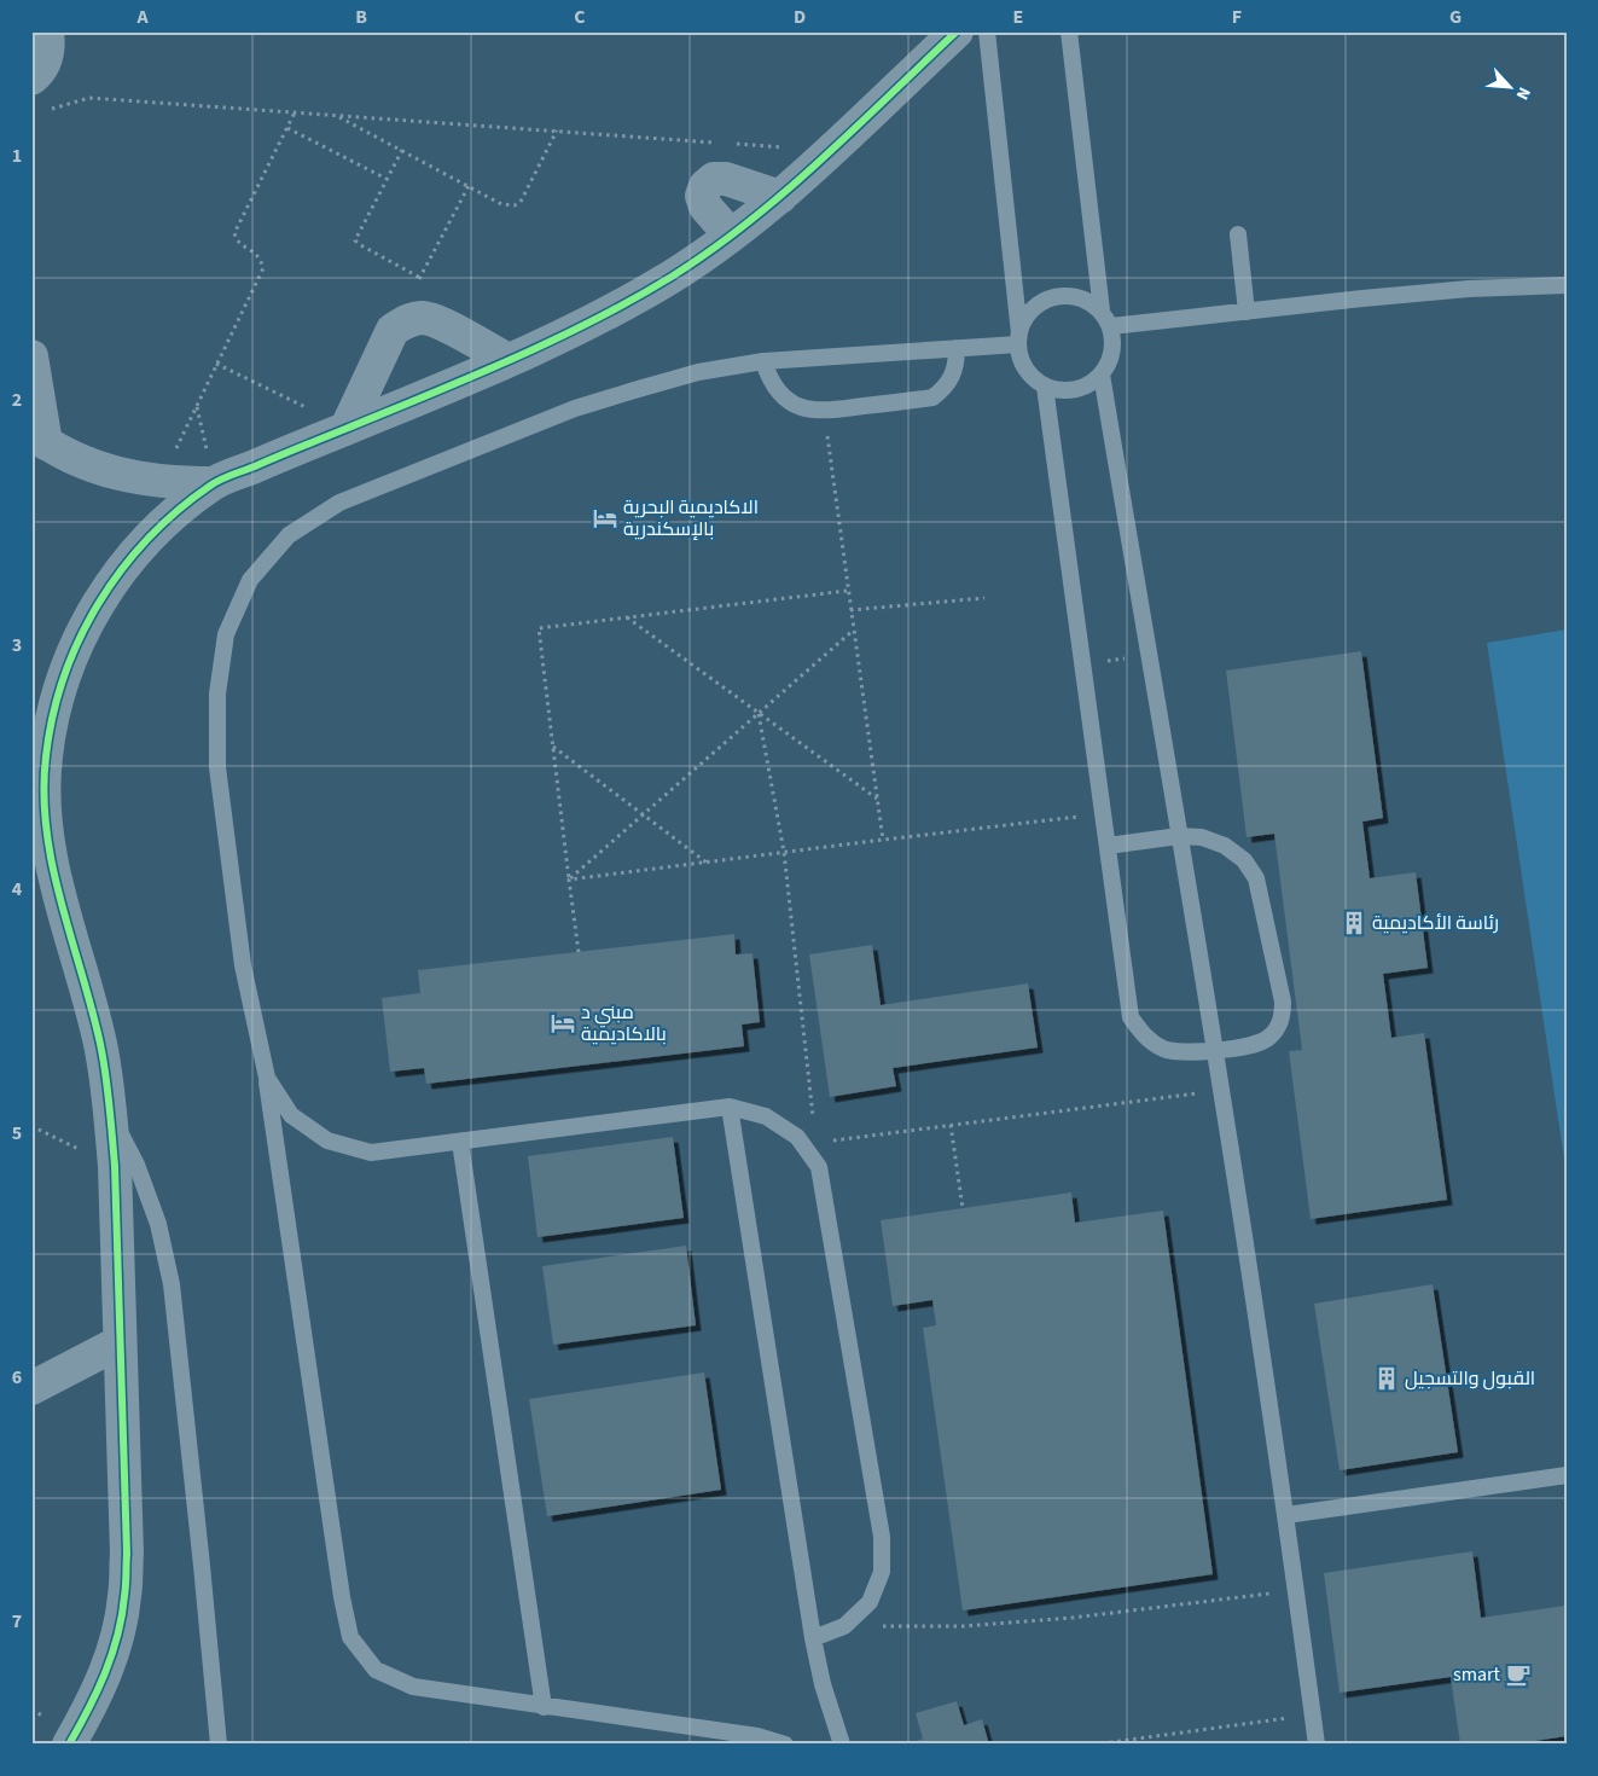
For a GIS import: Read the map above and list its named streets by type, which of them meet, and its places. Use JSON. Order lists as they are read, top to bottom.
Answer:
{
  "places": {
    "hotel": ["الاكاديمية البحرية بالإسكندرية", "مبني د بالاكاديمية"],
    "building": ["رئاسة الأكاديمية", "القبول والتسجيل"],
    "cafe": ["smart"]
  },
  "north": "bottom right",
  "grid": {
    "columns": [
      "A",
      "B",
      "C",
      "D",
      "E",
      "F",
      "G"
    ],
    "rows": [
      "1",
      "2",
      "3",
      "4",
      "5",
      "6",
      "7"
    ]
  }
}
